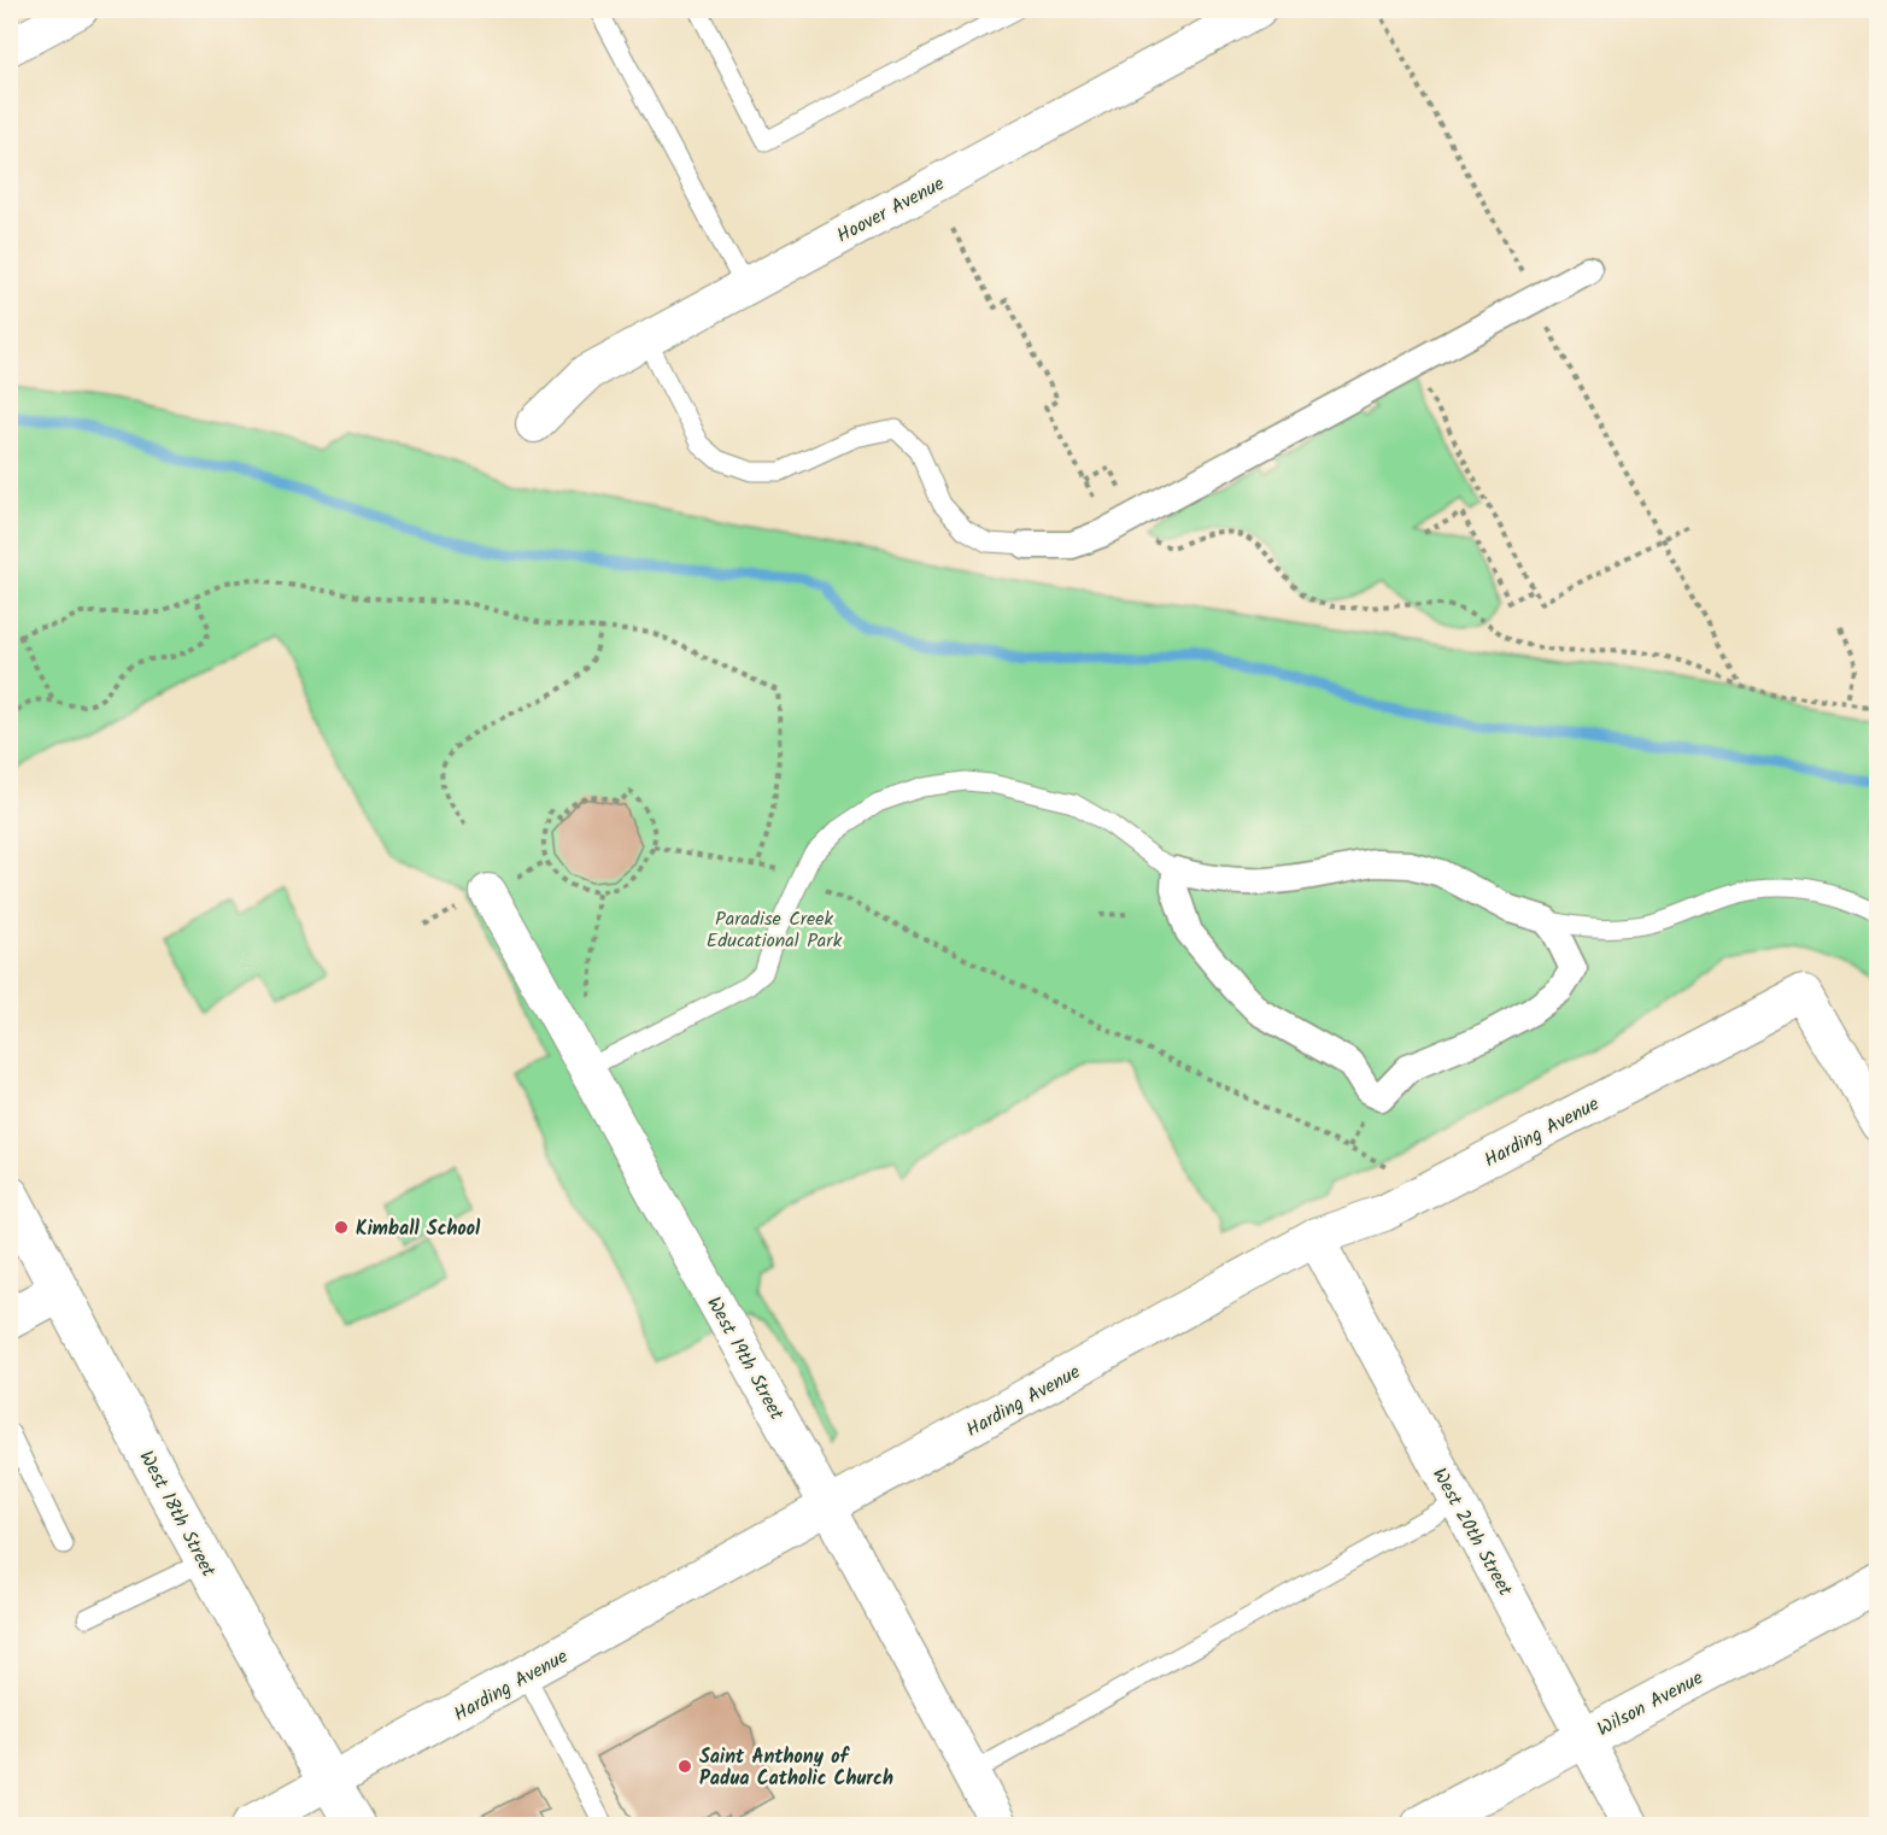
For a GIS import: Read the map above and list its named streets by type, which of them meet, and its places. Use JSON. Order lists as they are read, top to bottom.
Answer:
{
  "streets": {
    "main road": ["West 18th Street", "Wilson Avenue"],
    "street": [
      "Hoover Avenue",
      "Harding Avenue",
      "West 19th Street",
      "West 20th Street"
    ]
  },
  "crossings": [
    ["Harding Avenue", "West 19th Street"],
    ["Harding Avenue", "West 18th Street"],
    ["Harding Avenue", "West 20th Street"],
    ["West 20th Street", "Wilson Avenue"]
  ],
  "parks": ["Paradise Creek Educational Park"],
  "places": ["Kimball School", "Saint Anthony of Padua Catholic Church"]
}
